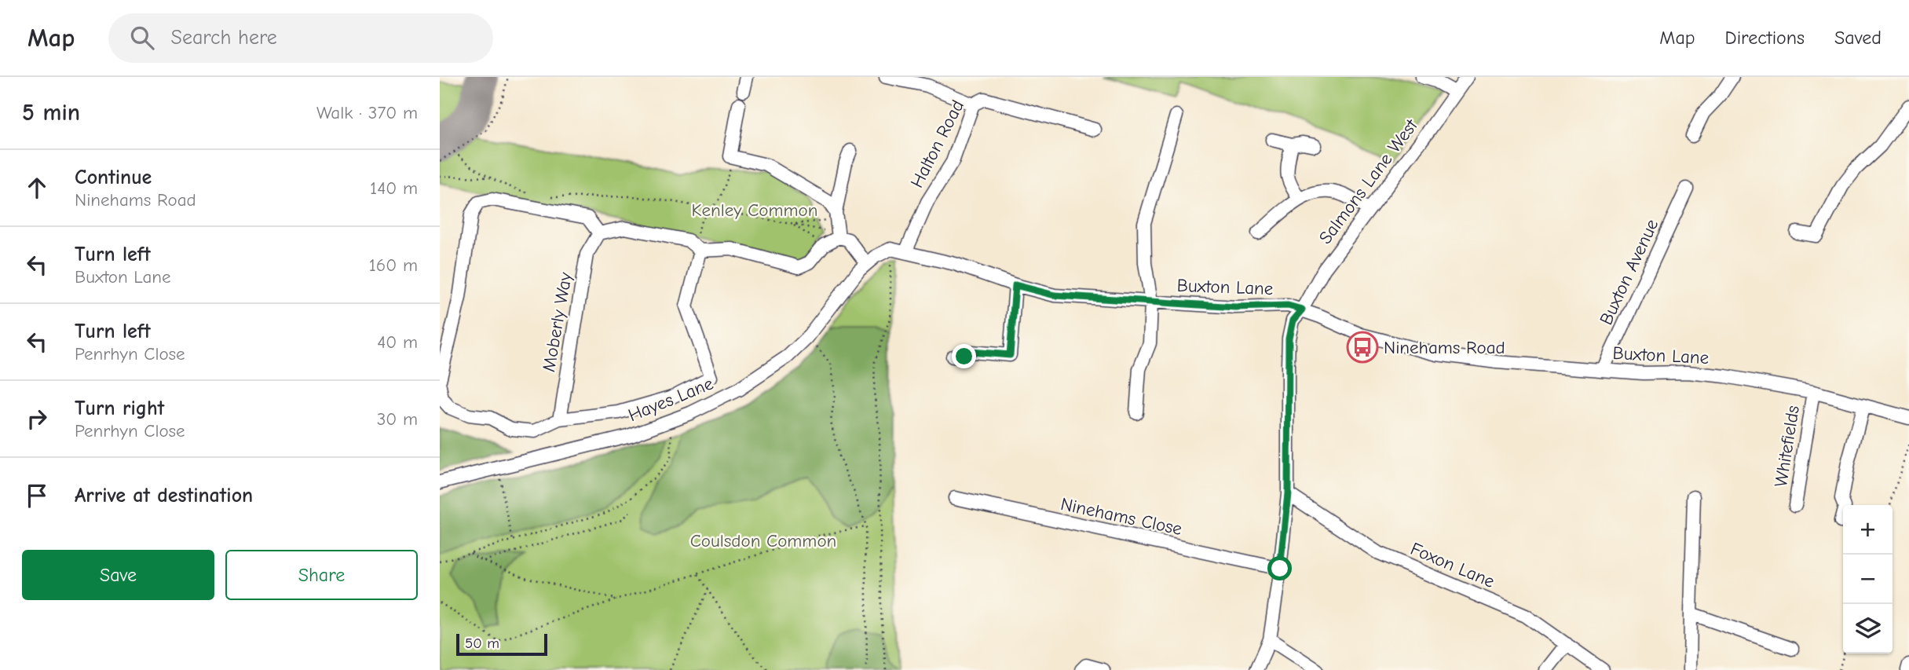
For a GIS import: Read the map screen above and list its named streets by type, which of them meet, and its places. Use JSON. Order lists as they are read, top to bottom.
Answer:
{
  "streets": {
    "street": [
      "Halton Road",
      "Salmons Lane West",
      "Buxton Avenue",
      "Buxton Lane",
      "Moberly Way",
      "Hayes Lane",
      "Whitefields",
      "Ninehams Close",
      "Foxon Lane"
    ]
  },
  "crossings": [
    ["Halton Road", "Buxton Lane"],
    ["Salmons Lane West", "Buxton Lane"],
    ["Buxton Avenue", "Buxton Lane"],
    ["Buxton Lane", "Whitefields"]
  ],
  "parks": ["Kenley Common", "Coulsdon Common"],
  "places": {
    "bus stop": ["Ninehams Road"]
  },
  "scale_bar": "50 m",
  "page": {
    "header": "Map",
    "search": "Search here",
    "nav": ["Map", "Directions", "Saved"],
    "heading": ["5 min", "Walk · 370 m"],
    "list": [
      ["Continue", "Ninehams Road", "140 m"],
      ["Turn left", "Buxton Lane", "160 m"],
      ["Turn left", "Penrhyn Close", "40 m"],
      ["Turn right", "Penrhyn Close", "30 m"],
      "Arrive at destination"
    ],
    "map_buttons": ["+", "−"],
    "buttons": ["Save", "Share"],
    "scale": "50 m"
  }
}
